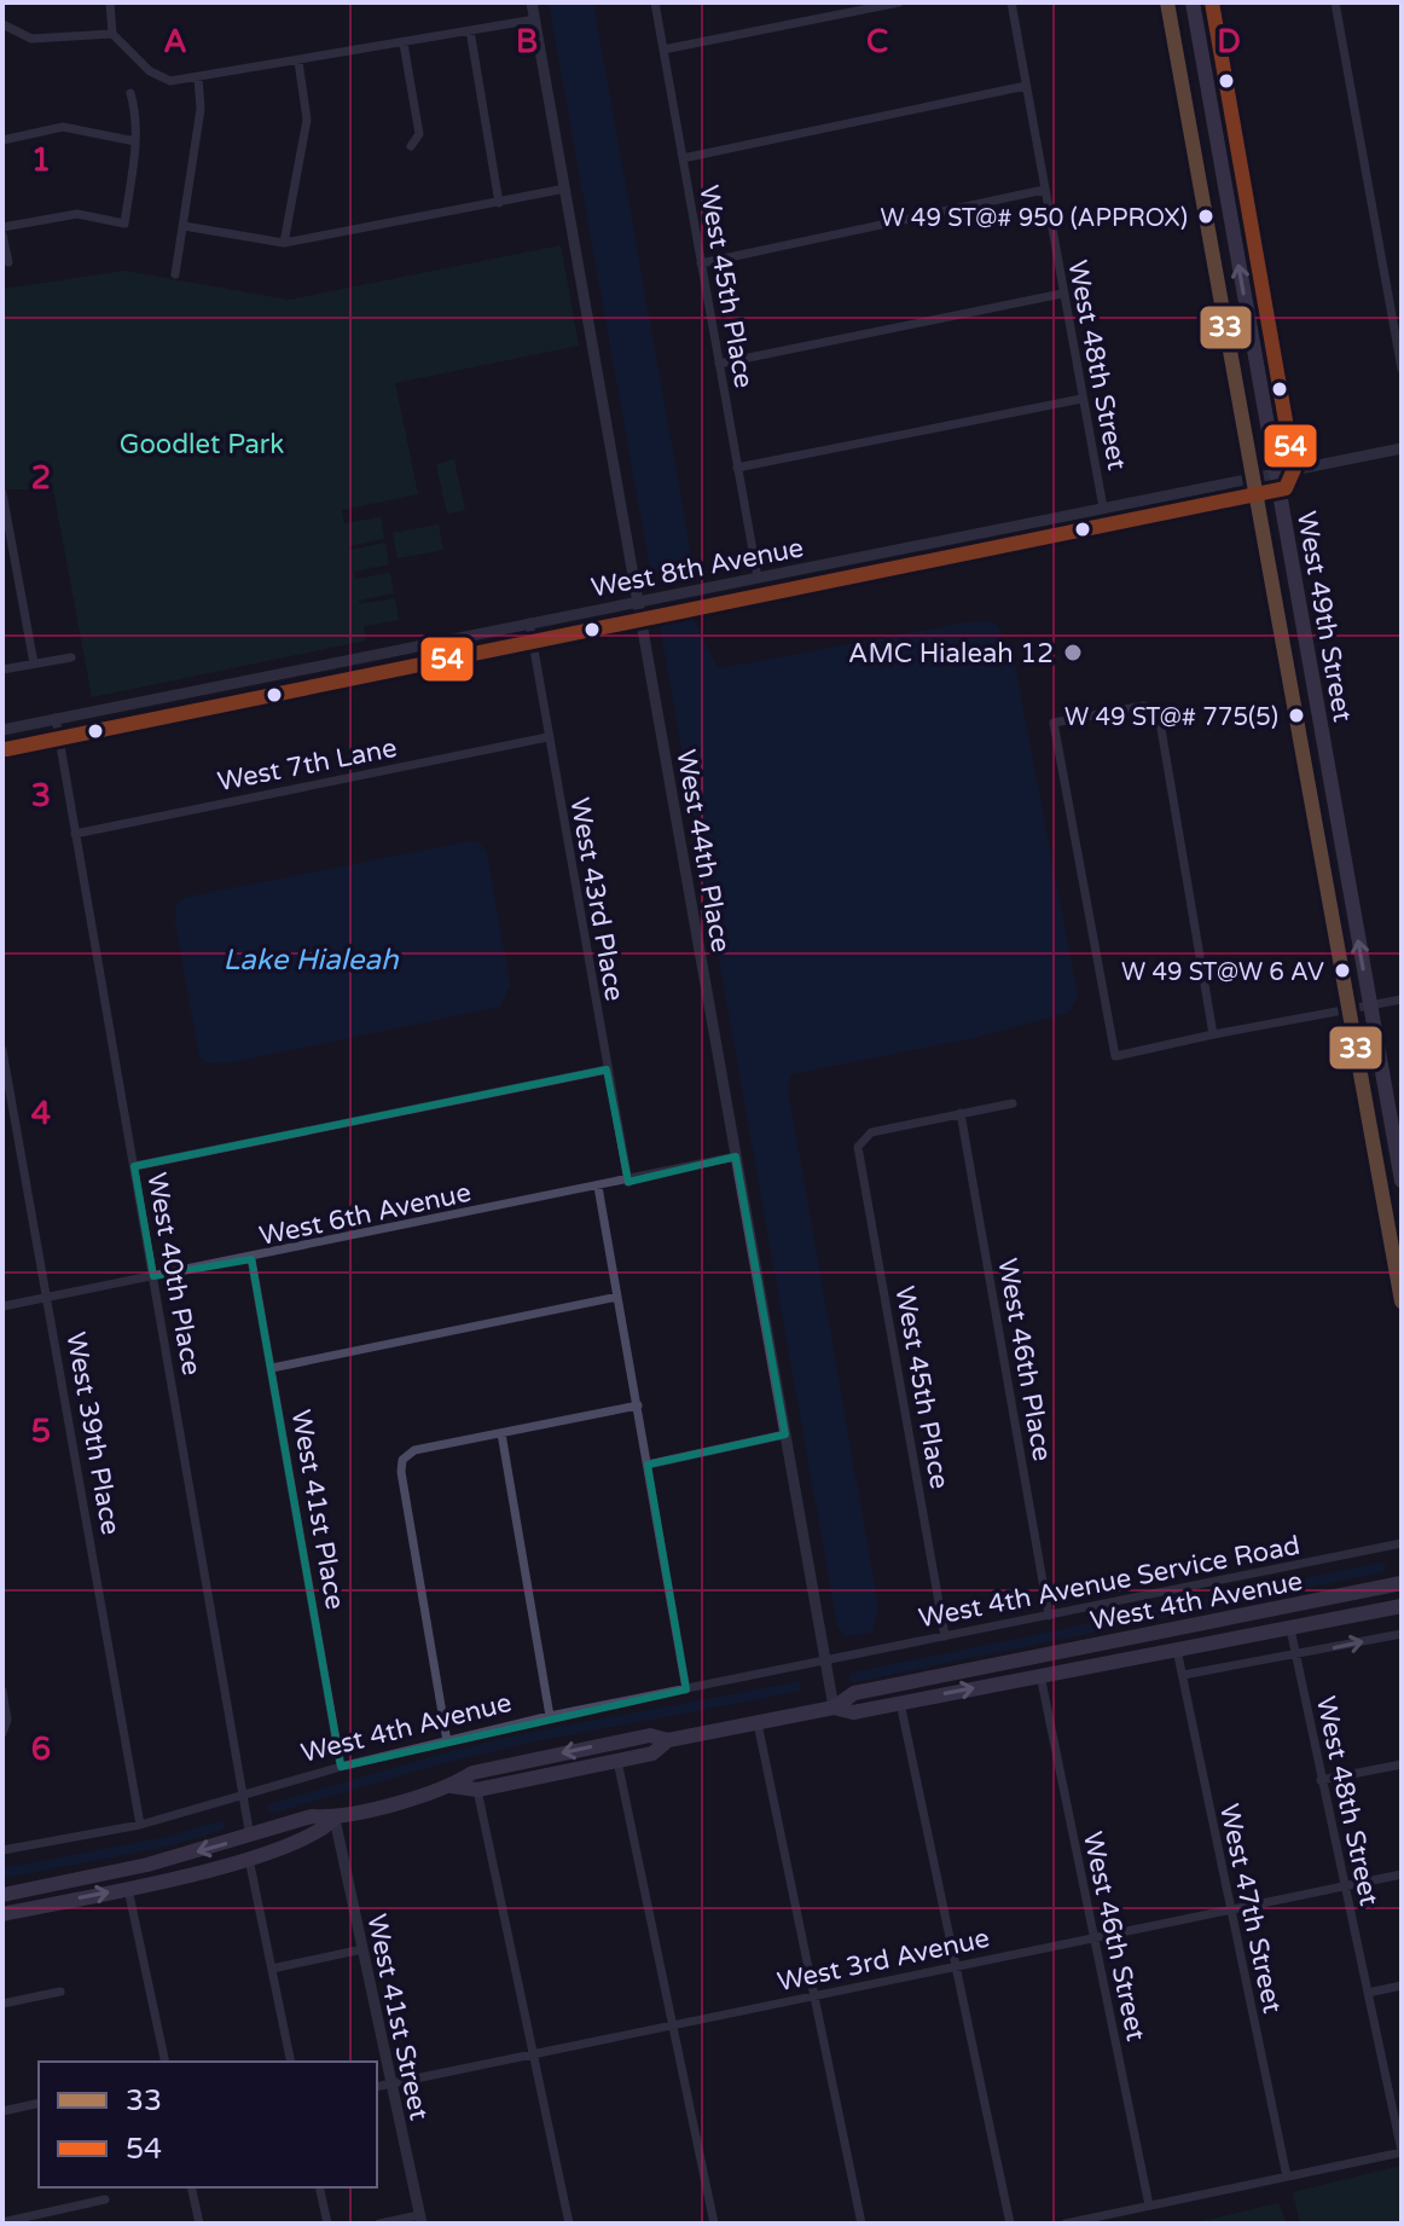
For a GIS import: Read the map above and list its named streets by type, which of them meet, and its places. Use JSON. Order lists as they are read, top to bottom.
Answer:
{
  "streets": {
    "main road": ["West 49th Street", "West 4th Avenue"],
    "street": [
      "West 45th Place",
      "West 48th Street",
      "West 8th Avenue",
      "West 7th Lane",
      "West 44th Place",
      "West 43rd Place",
      "West 6th Avenue",
      "West 40th Place",
      "West 46th Place",
      "West 39th Place",
      "West 41st Place",
      "West 4th Avenue Service Road",
      "West 47th Street",
      "West 46th Street",
      "West 3rd Avenue",
      "West 41st Street"
    ]
  },
  "crossings": [
    ["West 45th Place", "West 8th Avenue"],
    ["West 45th Place", "West 46th Place"],
    ["West 45th Place", "West 4th Avenue Service Road"],
    ["West 48th Street", "West 8th Avenue"],
    ["West 48th Street", "West 4th Avenue"],
    ["West 48th Street", "West 3rd Avenue"],
    ["West 8th Avenue", "West 49th Street"],
    ["West 8th Avenue", "West 44th Place"],
    ["West 8th Avenue", "West 43rd Place"],
    ["West 8th Avenue", "West 40th Place"],
    ["West 7th Lane", "West 43rd Place"],
    ["West 7th Lane", "West 40th Place"],
    ["West 44th Place", "West 6th Avenue"],
    ["West 44th Place", "West 4th Avenue Service Road"],
    ["West 44th Place", "West 4th Avenue"],
    ["West 43rd Place", "West 6th Avenue"],
    ["West 6th Avenue", "West 40th Place"],
    ["West 6th Avenue", "West 39th Place"],
    ["West 6th Avenue", "West 41st Place"],
    ["West 40th Place", "West 4th Avenue"],
    ["West 46th Place", "West 4th Avenue Service Road"],
    ["West 39th Place", "West 4th Avenue"],
    ["West 41st Place", "West 4th Avenue"],
    ["West 4th Avenue Service Road", "West 4th Avenue"],
    ["West 4th Avenue", "West 47th Street"],
    ["West 4th Avenue", "West 46th Street"],
    ["West 4th Avenue", "West 41st Street"],
    ["West 47th Street", "West 3rd Avenue"],
    ["West 46th Street", "West 3rd Avenue"],
    ["West 3rd Avenue", "West 41st Street"]
  ],
  "water": ["Lake Hialeah"],
  "parks": ["Goodlet Park"],
  "places": [
    "W 49 ST@# 950 (APPROX)",
    "AMC Hialeah 12",
    "W 49 ST@# 775(5)",
    "W 49 ST@W 6 AV"
  ],
  "lines": ["transit line 33", "transit line 54"],
  "legend": ["33", "54"],
  "grid": {
    "columns": [
      "A",
      "B",
      "C",
      "D"
    ],
    "rows": [
      "1",
      "2",
      "3",
      "4",
      "5",
      "6"
    ]
  }
}
